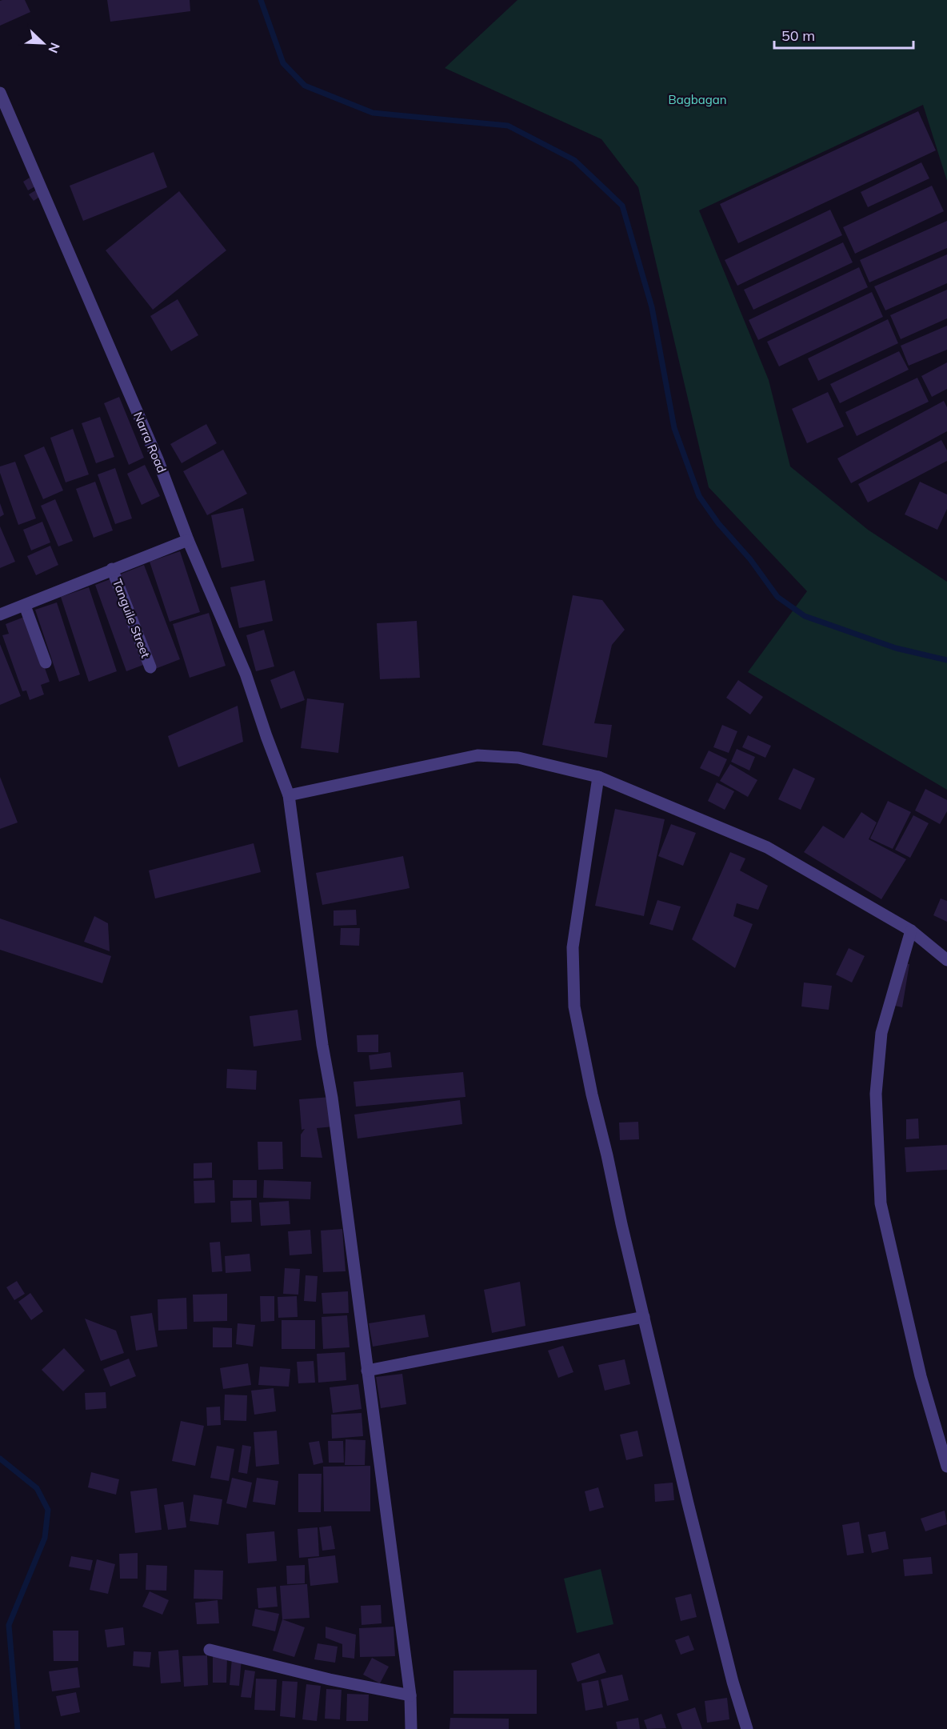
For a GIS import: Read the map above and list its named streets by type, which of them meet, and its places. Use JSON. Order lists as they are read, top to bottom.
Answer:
{
  "streets": {
    "street": ["Narra Road", "Tanguile Street"]
  },
  "parks": ["Bagbagan"],
  "scale_bar": "50 m",
  "north": "bottom right"
}
